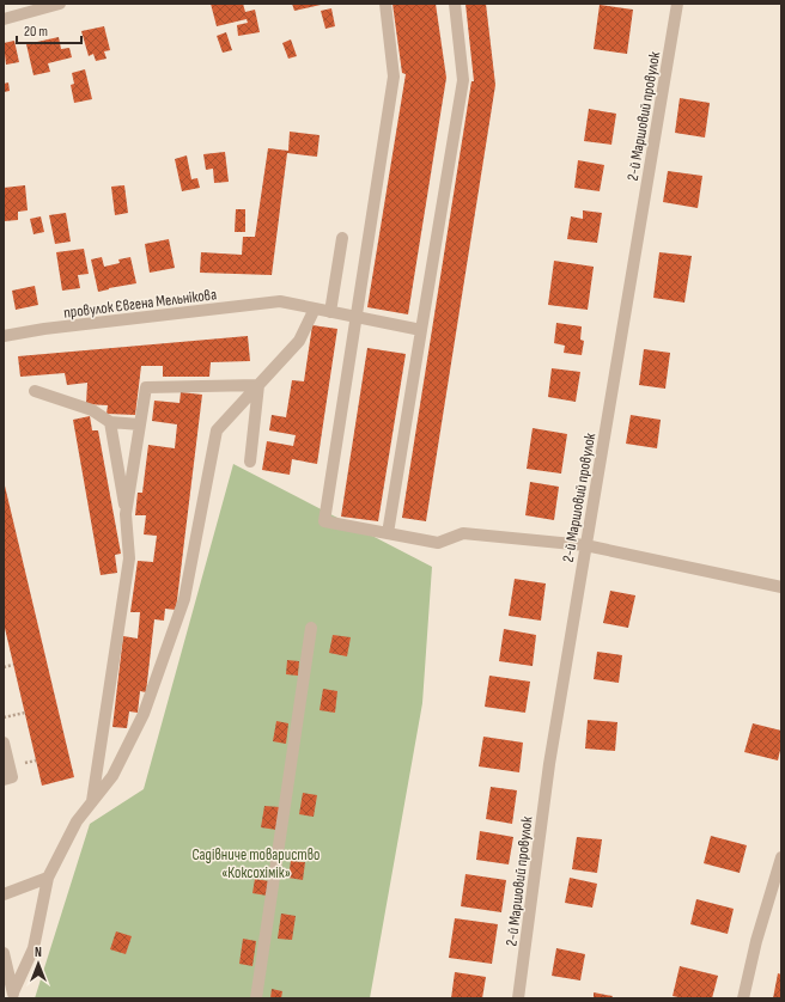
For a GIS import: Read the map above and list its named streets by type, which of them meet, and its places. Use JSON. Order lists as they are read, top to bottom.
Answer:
{
  "streets": {
    "street": ["2-й Маршовий провулок", "провулок Євгена Мельнікова"]
  },
  "parks": ["Садівниче товариство «Коксохімік»"],
  "scale_bar": "20 m",
  "north": "top"
}
